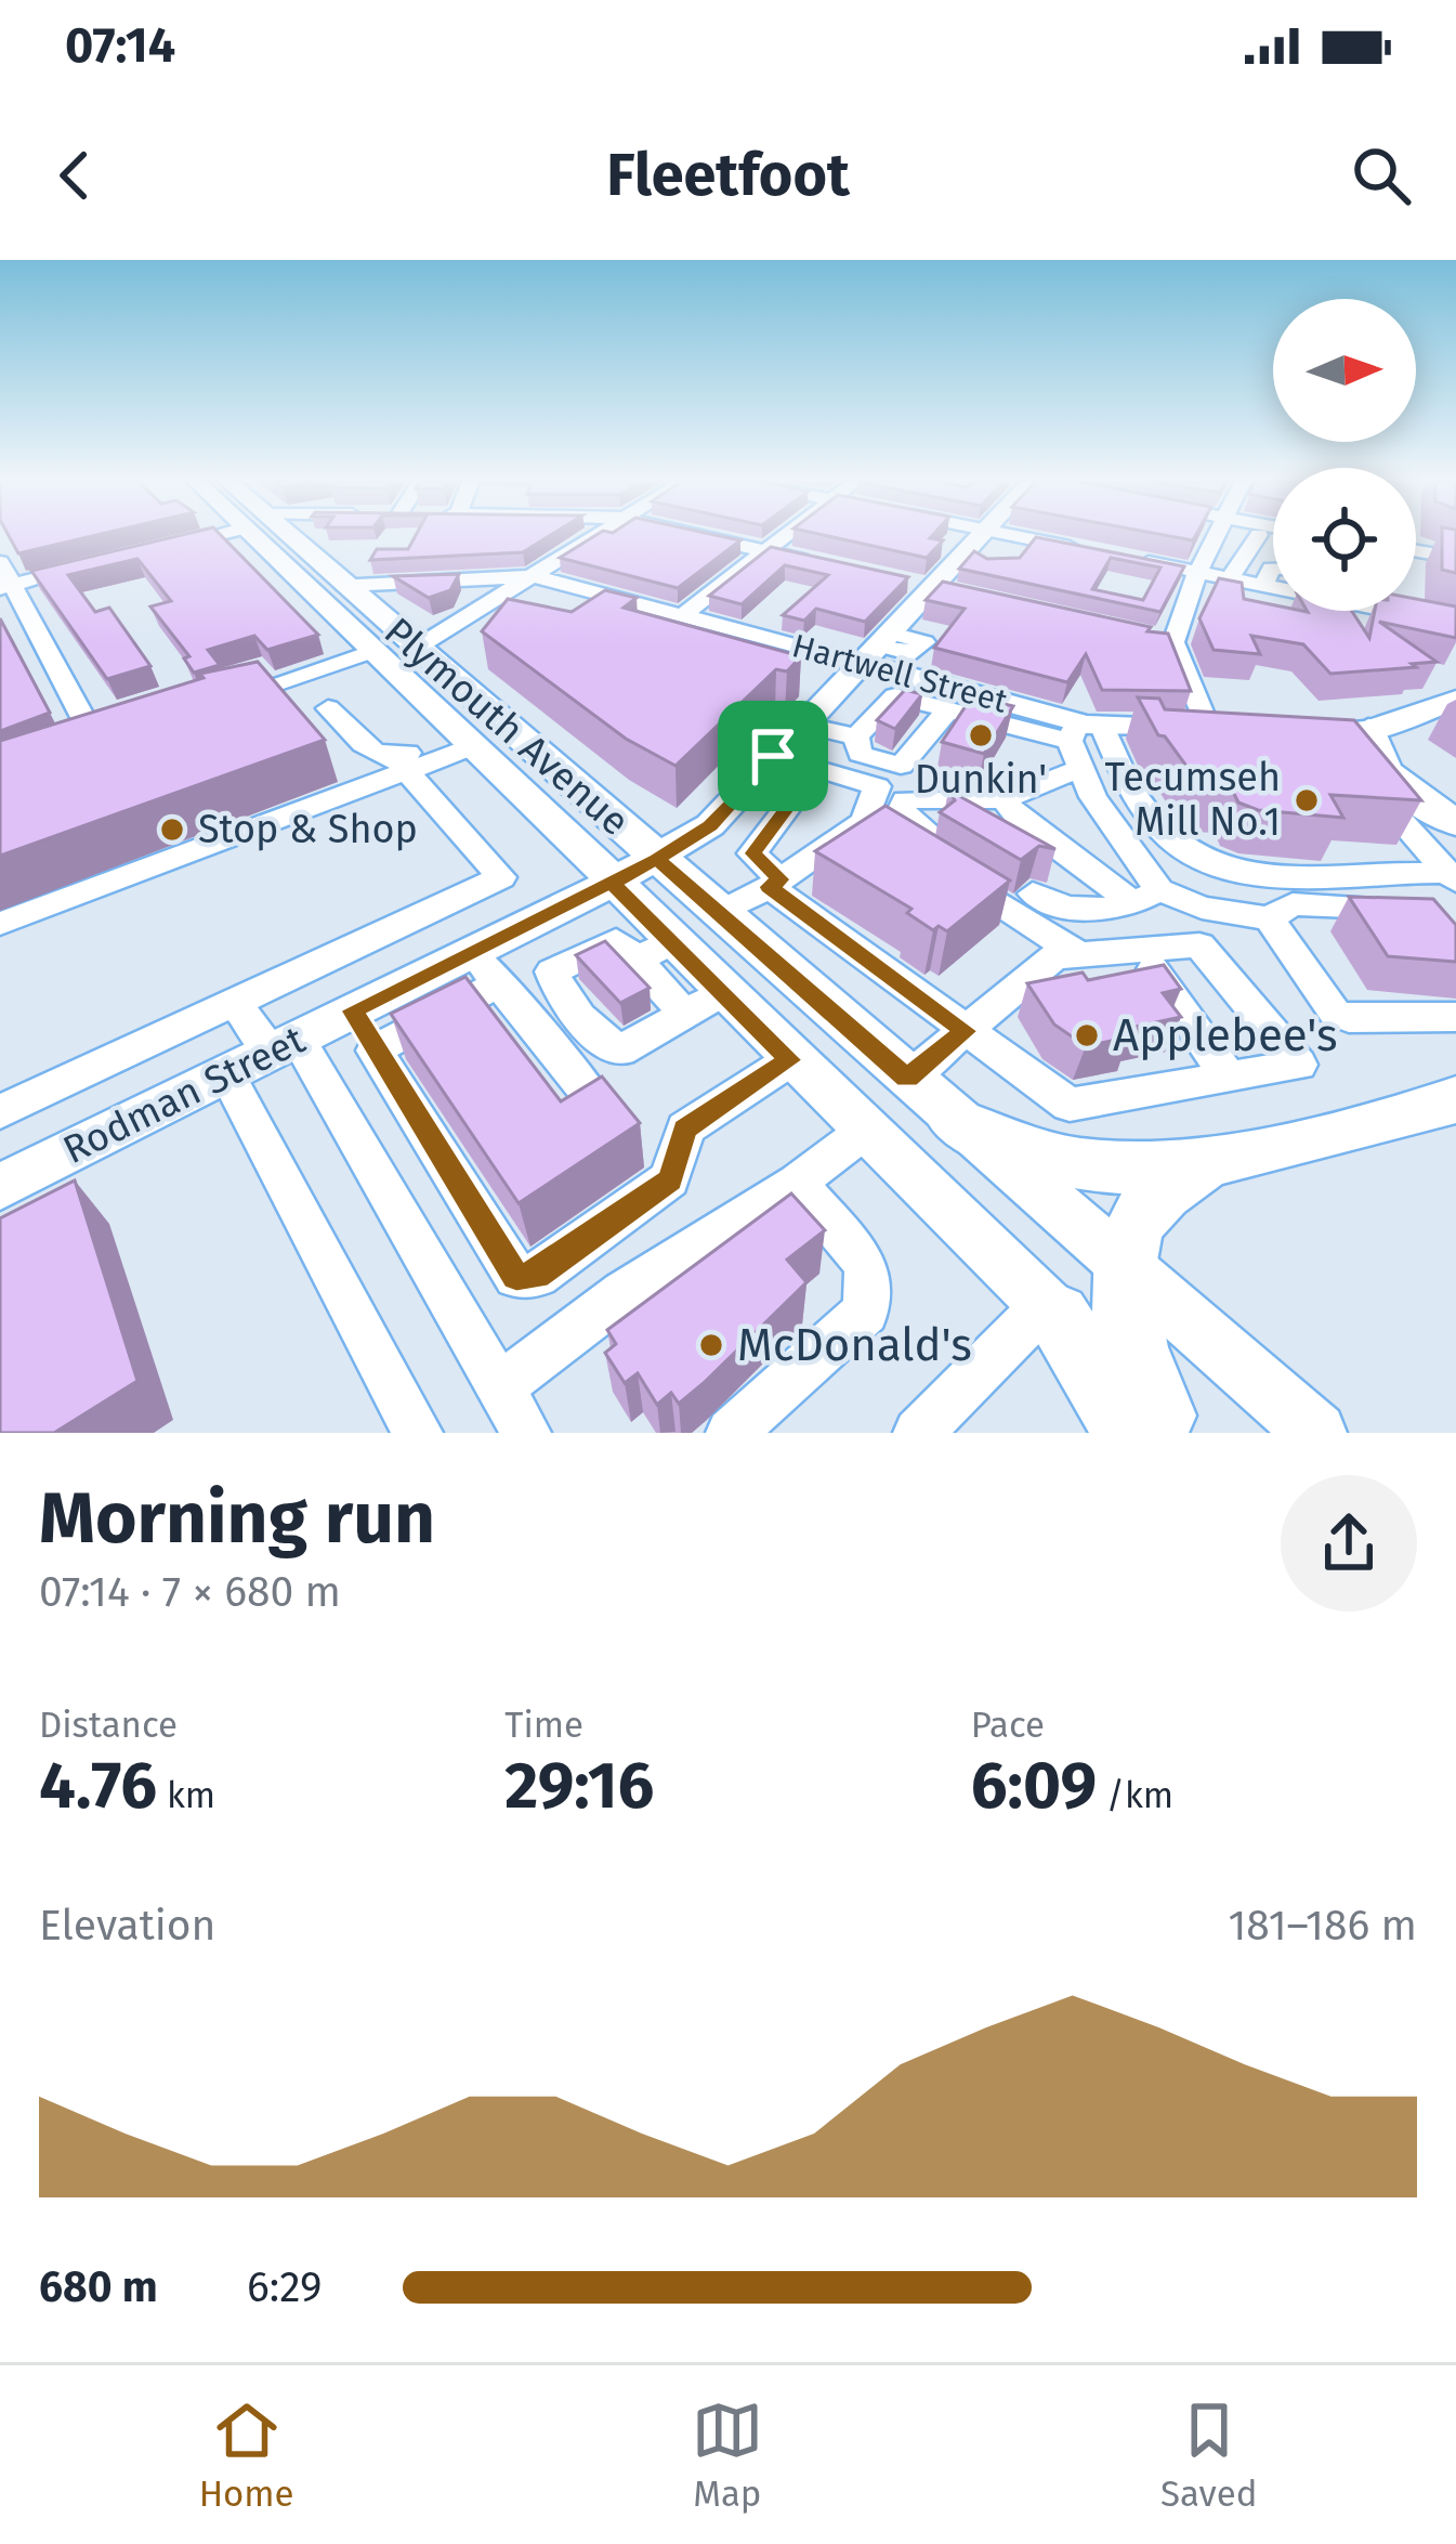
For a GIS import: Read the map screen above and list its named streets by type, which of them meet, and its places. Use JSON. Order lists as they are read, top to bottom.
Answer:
{
  "streets": {
    "main road": ["Hartwell Street", "Plymouth Avenue", "Rodman Street"]
  },
  "crossings": [
    ["Hartwell Street", "Plymouth Avenue"],
    ["Hartwell Street", "Rodman Street"],
    ["Plymouth Avenue", "Rodman Street"]
  ],
  "places": [
    "Dunkin'",
    "Tecumseh Mill No.1",
    "Stop & Shop",
    "Applebee's",
    "McDonald's"
  ],
  "north": "right",
  "page": {
    "status": "07:14",
    "header": "Fleetfoot",
    "heading": ["Morning run", "07:14 · 7 × 680 m"],
    "stats": [
      ["Distance", "4.76 km"],
      ["Time", "29:16"],
      ["Pace", "6:09 /km"]
    ],
    "chart": ["Elevation", "181–186 m"],
    "list": [
      {
        "name": "680 m",
        "note": "6:29"
      }
    ],
    "tabs": ["Home", "Map", "Saved"]
  }
}
